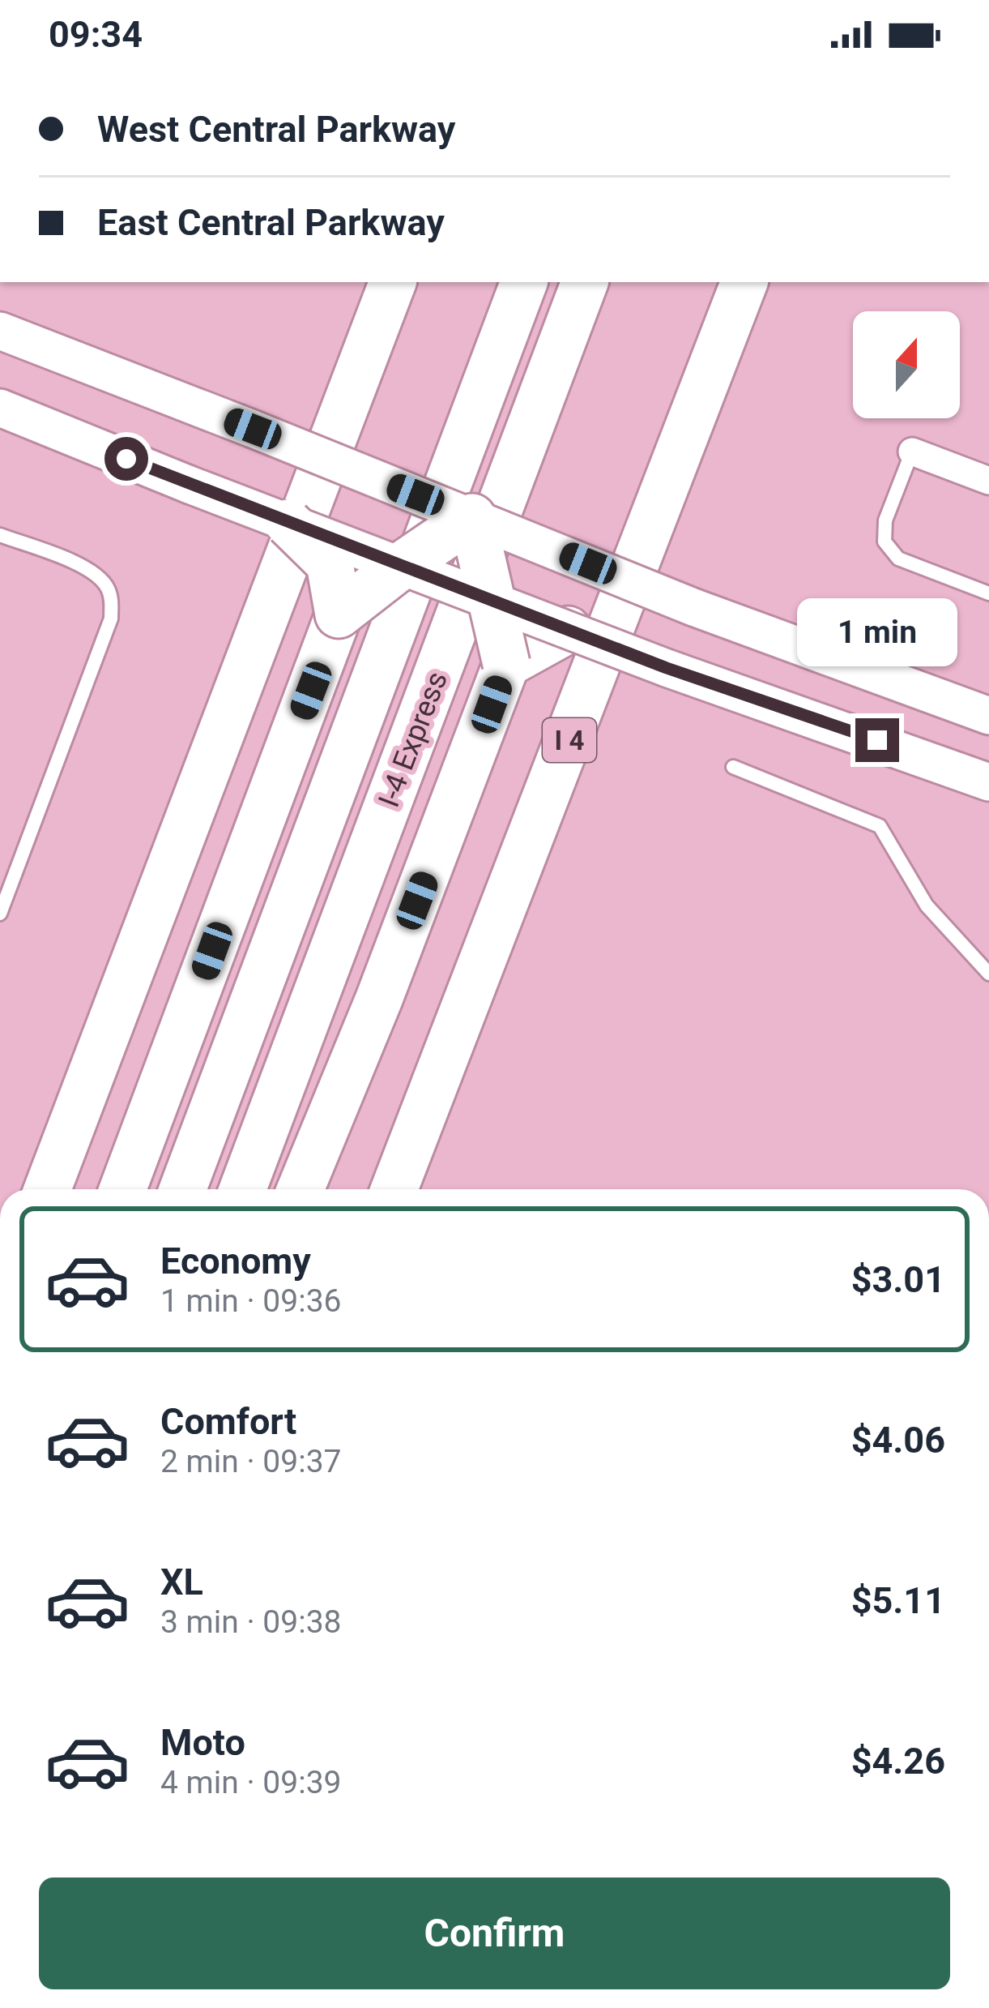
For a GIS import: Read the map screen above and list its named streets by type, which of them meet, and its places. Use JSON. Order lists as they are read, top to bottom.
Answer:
{
  "streets": {
    "highway": ["I-4 Express", "I 4"]
  },
  "north": "top",
  "page": {
    "status": "09:34",
    "banner": ["West Central Parkway", "East Central Parkway"],
    "bubble": "1 min",
    "list": [
      {
        "name": "Economy",
        "note": "1 min · 09:36",
        "value": "$3.01"
      },
      {
        "name": "Comfort",
        "note": "2 min · 09:37",
        "value": "$4.06"
      },
      {
        "name": "XL",
        "note": "3 min · 09:38",
        "value": "$5.11"
      },
      {
        "name": "Moto",
        "note": "4 min · 09:39",
        "value": "$4.26"
      }
    ],
    "buttons": "Confirm"
  }
}
